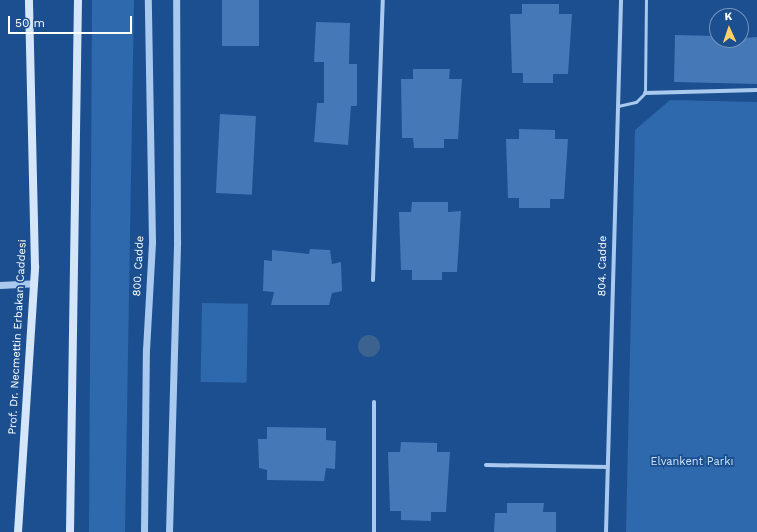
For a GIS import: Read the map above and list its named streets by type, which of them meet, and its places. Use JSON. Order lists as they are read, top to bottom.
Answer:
{
  "streets": {
    "main road": ["Prof. Dr. Necmettin Erbakan Caddesi"],
    "street": ["800. Cadde", "804. Cadde"]
  },
  "parks": ["Elvankent Parkı"],
  "scale_bar": "50 m",
  "north": "top"
}
